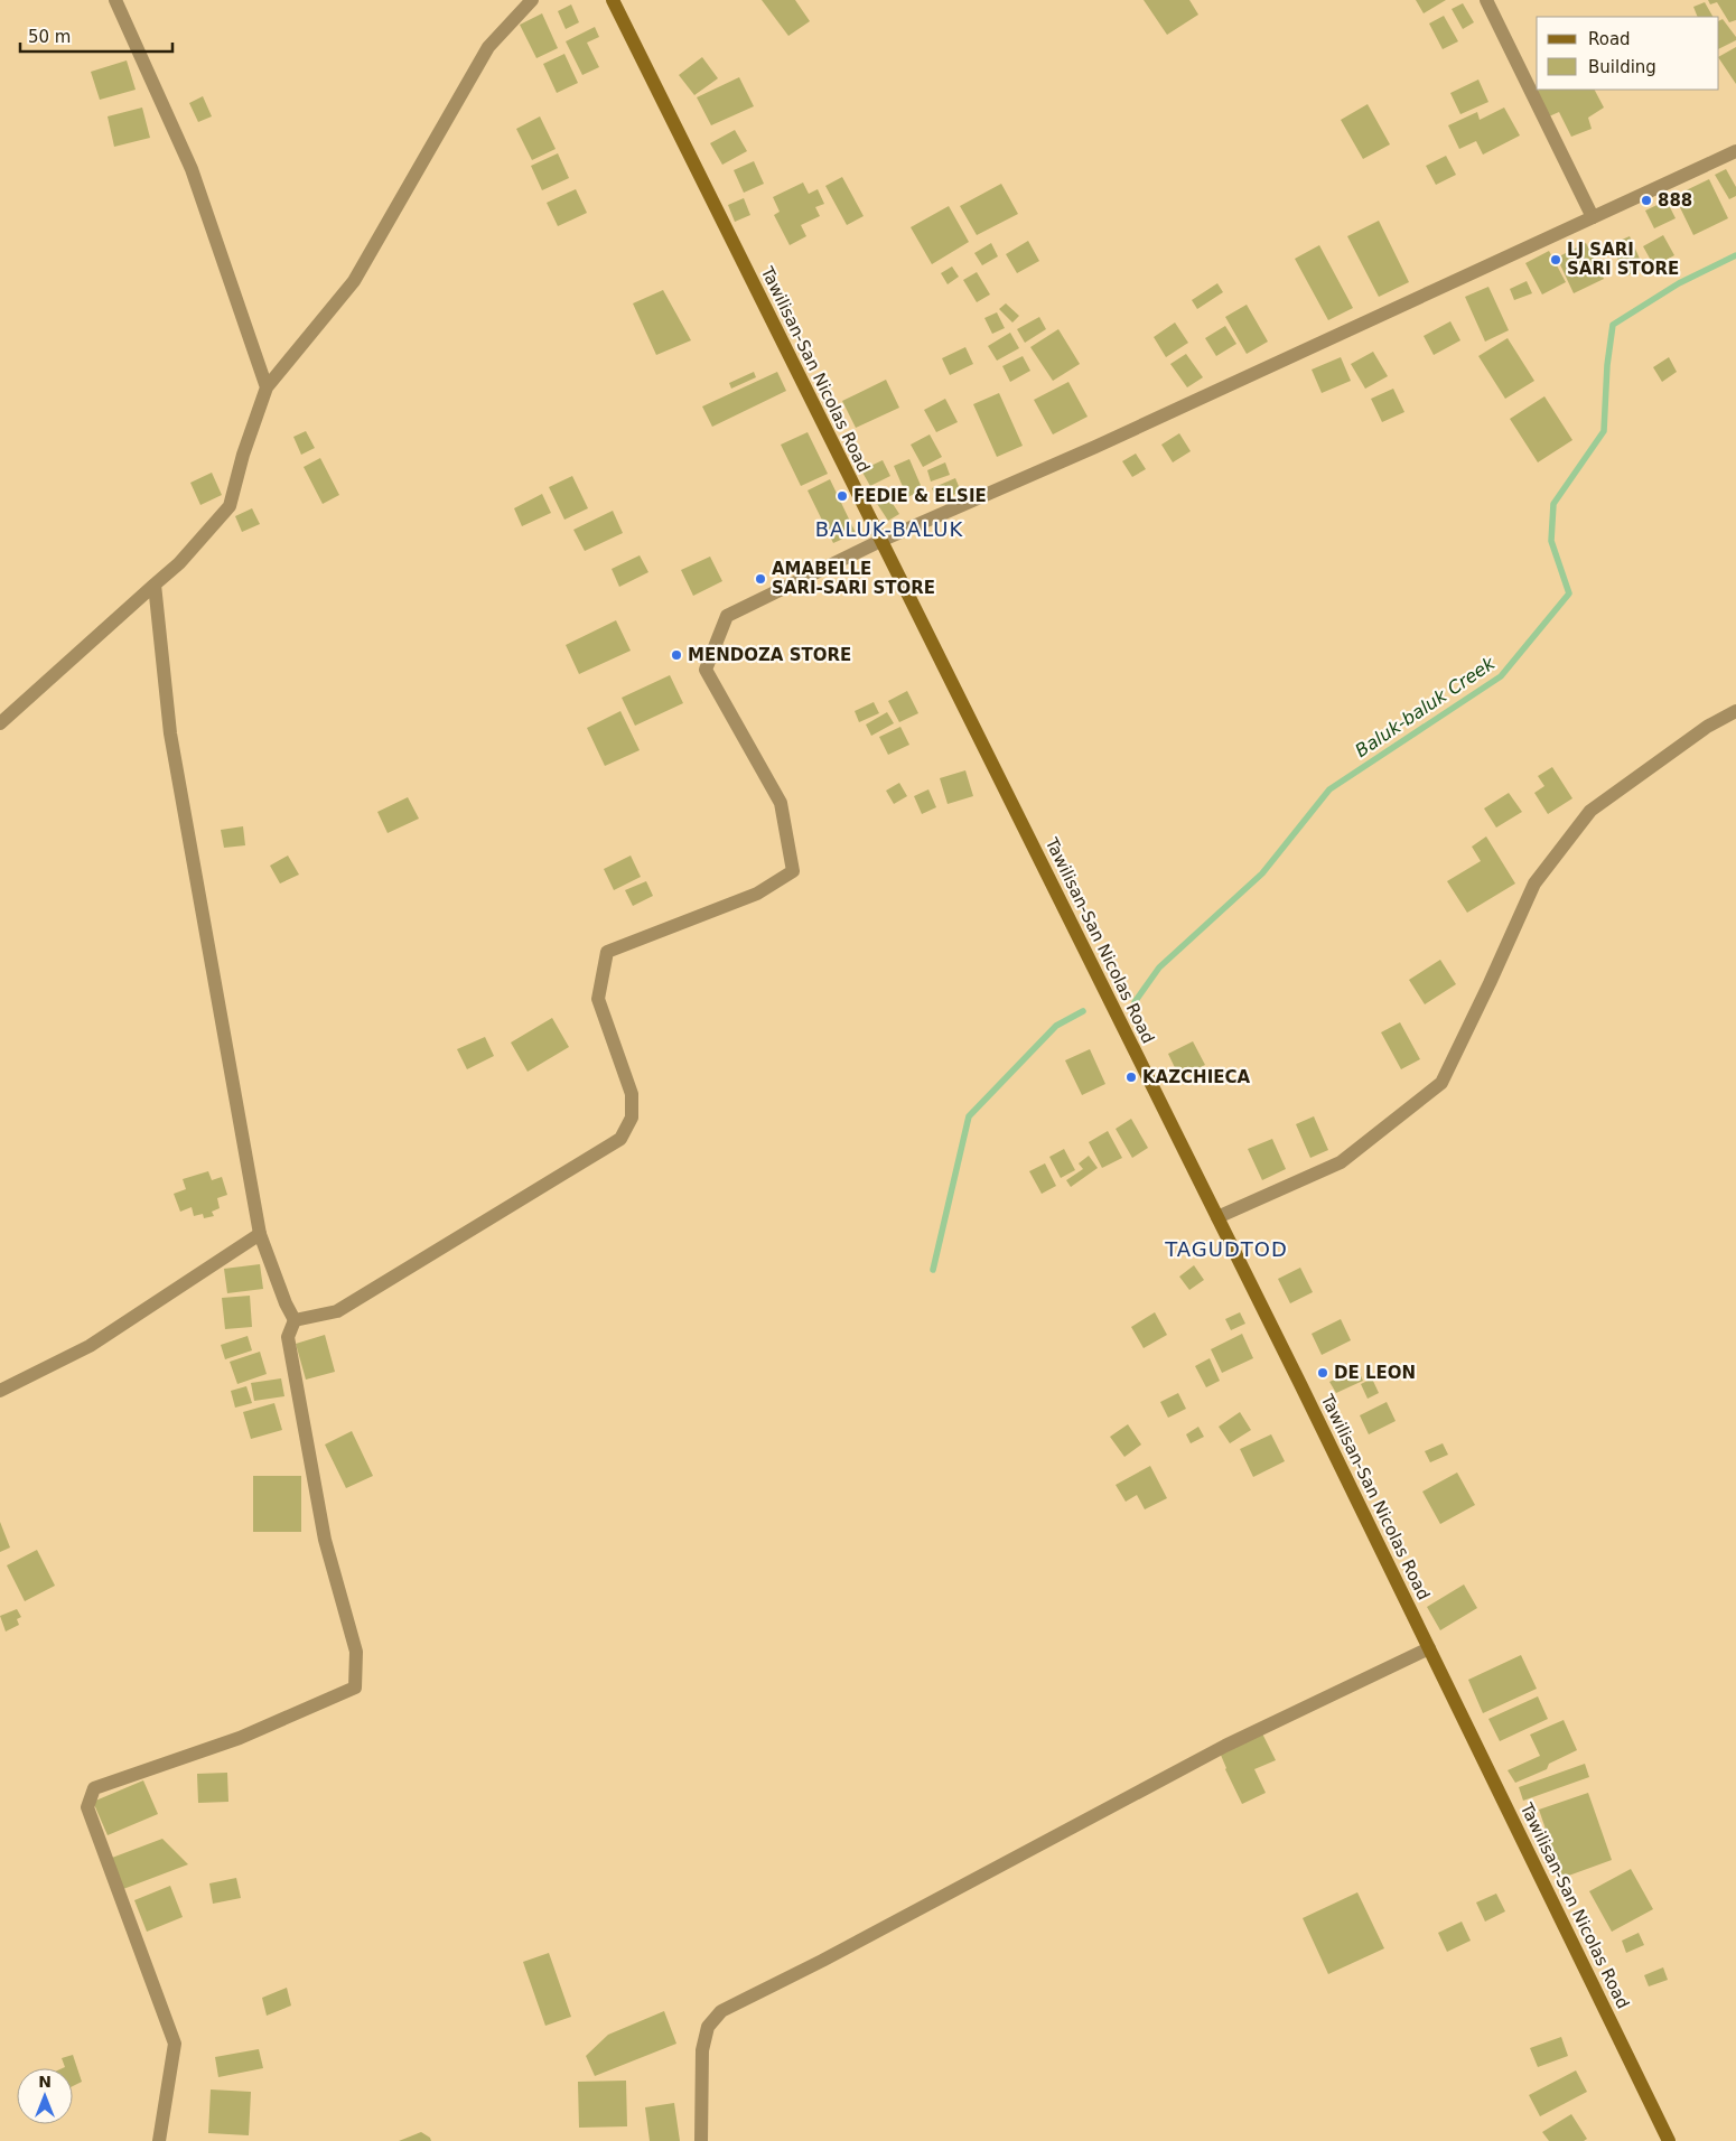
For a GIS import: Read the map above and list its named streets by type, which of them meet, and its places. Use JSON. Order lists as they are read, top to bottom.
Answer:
{
  "streets": {
    "main road": ["Tawilisan-San Nicolas Road"]
  },
  "districts": ["BALUK-BALUK", "TAGUDTOD"],
  "water": ["Baluk-baluk Creek"],
  "places": [
    "888",
    "LJ SARI SARI STORE",
    "FEDIE & ELSIE",
    "AMABELLE SARI-SARI STORE",
    "MENDOZA STORE",
    "KAZCHIECA",
    "DE LEON"
  ],
  "legend": ["Road", "Building"],
  "scale_bar": "50 m",
  "north": "top"
}
